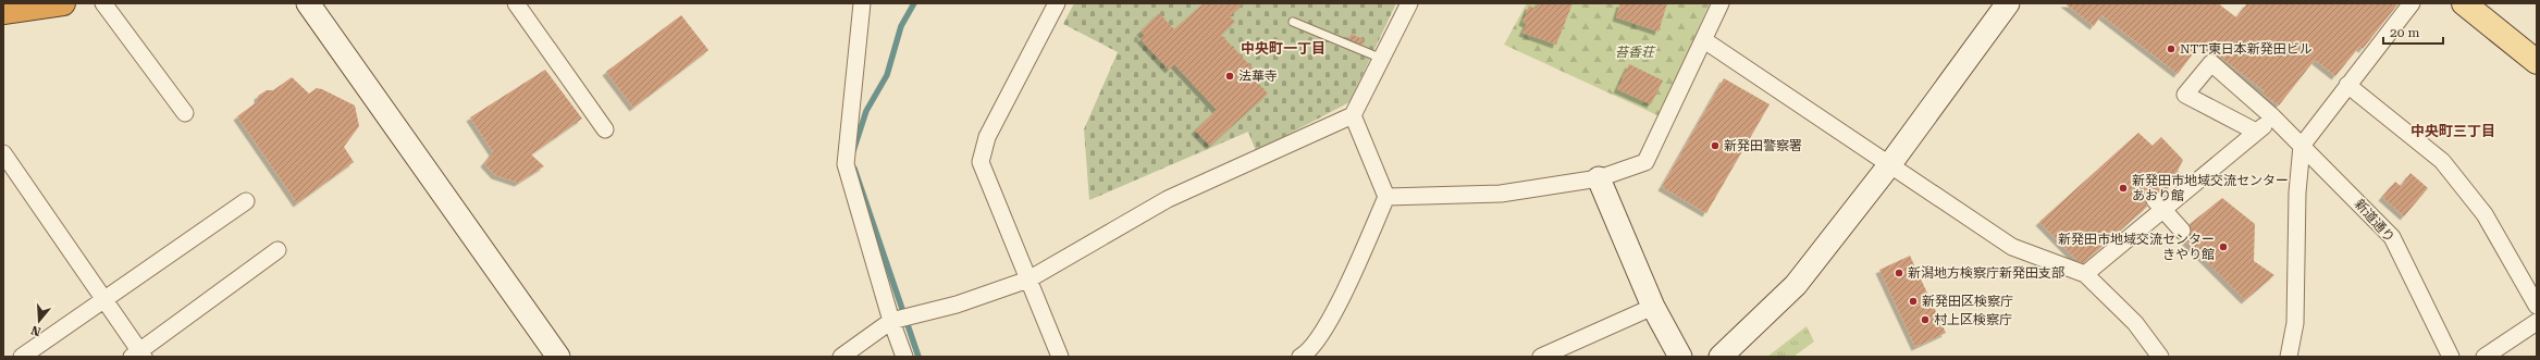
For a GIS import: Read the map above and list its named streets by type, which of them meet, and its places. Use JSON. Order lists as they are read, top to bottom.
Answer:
{
  "streets": {
    "street": ["新道通り"]
  },
  "districts": ["中央町一丁目", "中央町三丁目"],
  "parks": ["苔香荘"],
  "places": [
    "NTT東日本新発田ビル",
    "法華寺",
    "新発田警察署",
    "新発田市地域交流センター あおり館",
    "新発田市地域交流センター きやり館",
    "新潟地方検察庁新発田支部",
    "新発田区検察庁",
    "村上区検察庁"
  ],
  "scale_bar": "20 m",
  "north": "bottom"
}
